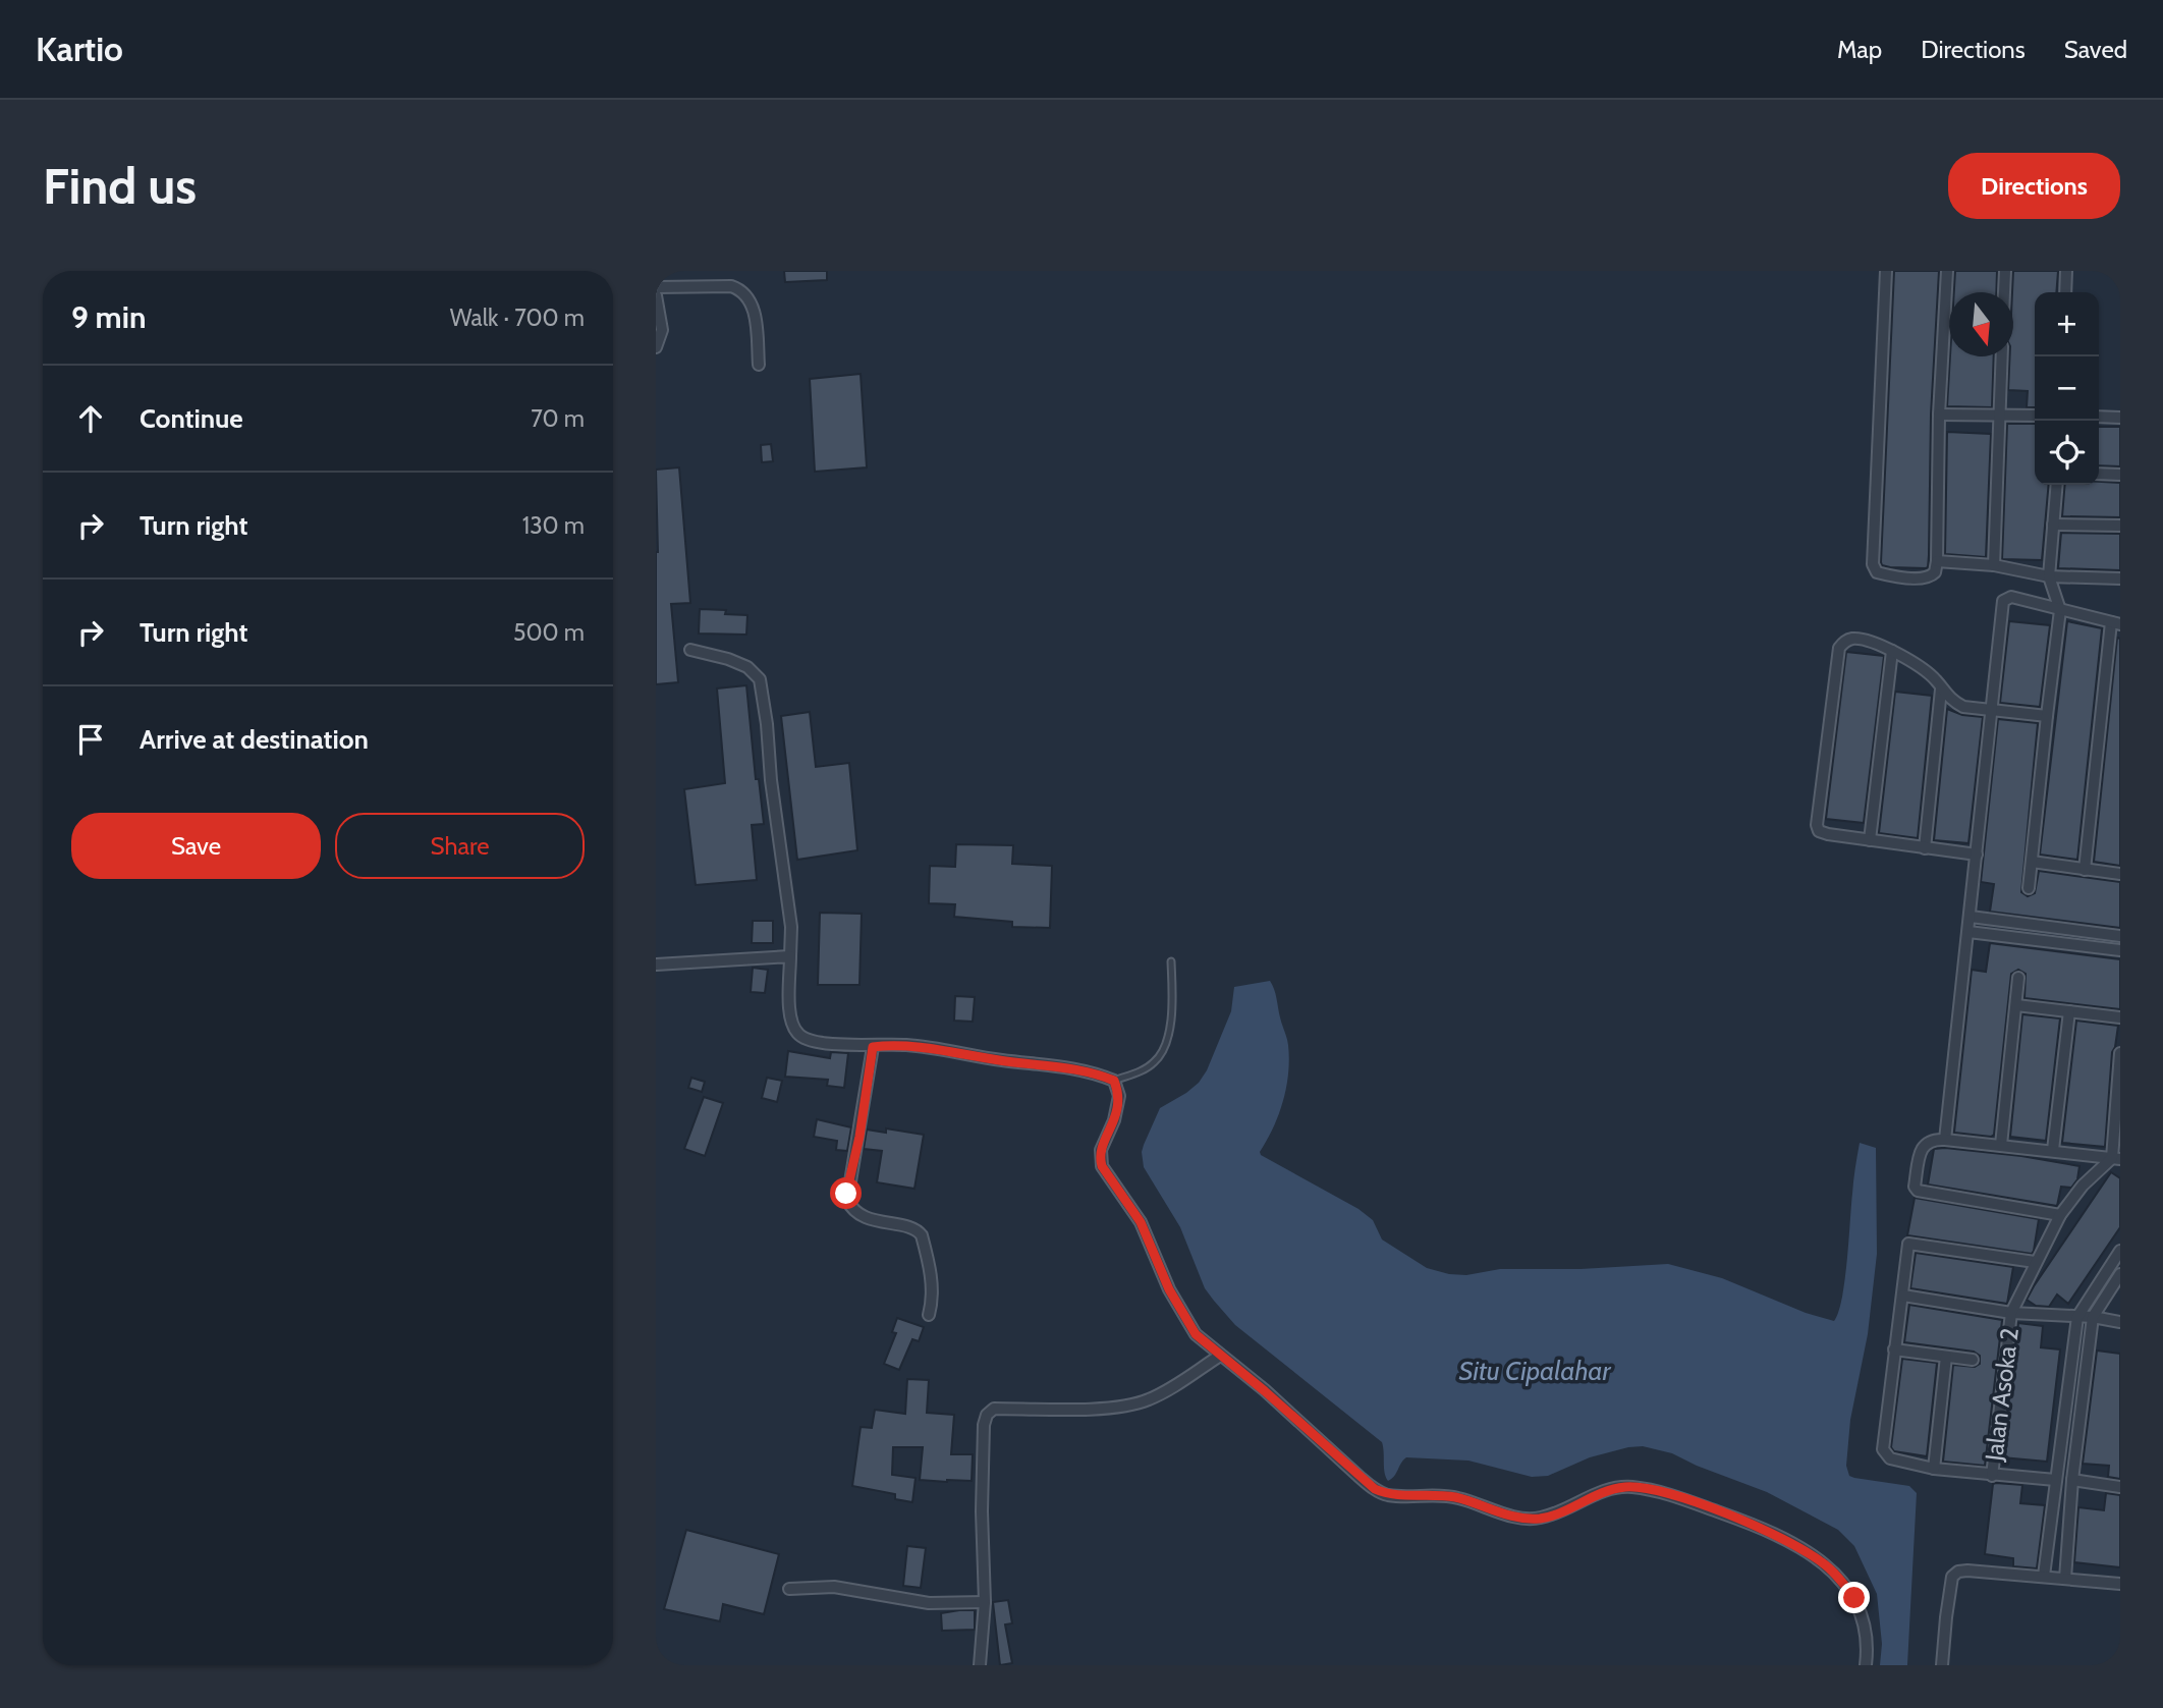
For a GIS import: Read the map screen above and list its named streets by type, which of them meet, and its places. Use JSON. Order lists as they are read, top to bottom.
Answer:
{
  "streets": {
    "street": ["Jalan Asoka 2"]
  },
  "water": ["Situ Cipalahar"],
  "north": "bottom",
  "page": {
    "header": "Kartio",
    "nav": ["Map", "Directions", "Saved"],
    "buttons": [
      "Directions",
      ["Save", "Share"]
    ],
    "title": "Find us",
    "heading": ["9 min", "Walk · 700 m"],
    "map_buttons": ["+", "−"],
    "list": [
      ["Continue", "70 m"],
      ["Turn right", "130 m"],
      ["Turn right", "500 m"],
      "Arrive at destination"
    ]
  }
}
